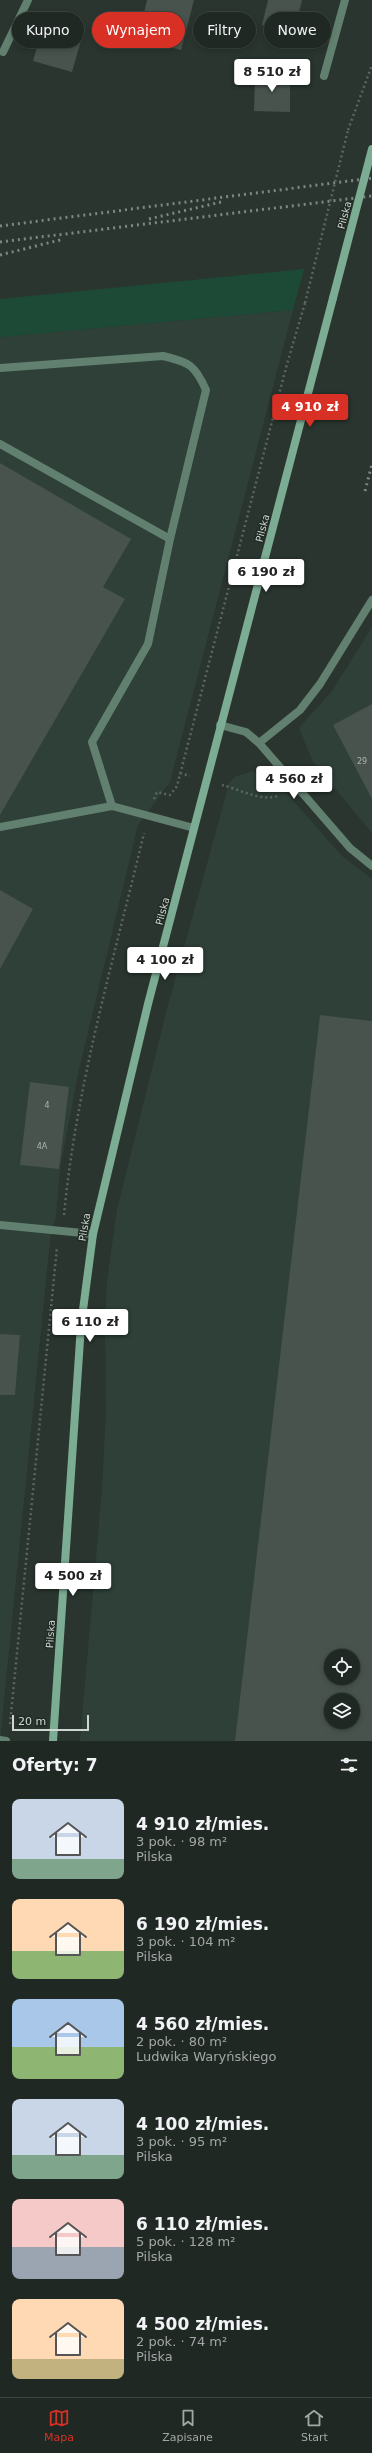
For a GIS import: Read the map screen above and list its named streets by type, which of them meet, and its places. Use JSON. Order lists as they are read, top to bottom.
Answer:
{
  "streets": {
    "street": ["Pilska"]
  },
  "house_numbers": ["29", "4", "4A"],
  "scale_bar": "20 m",
  "page": {
    "chip": [
      "Kupno",
      "Wynajem",
      "Filtry",
      "Nowe"
    ],
    "price": [
      "8 510 zł",
      "4 910 zł",
      "6 190 zł",
      "4 560 zł",
      "4 100 zł",
      "6 110 zł",
      "4 500 zł"
    ],
    "scale": "20 m",
    "heading": "Oferty: 7",
    "list": [
      {
        "name": "4 910 zł/mies.",
        "note": "3 pok. · 98 m² · Pilska"
      },
      {
        "name": "6 190 zł/mies.",
        "note": "3 pok. · 104 m² · Pilska"
      },
      {
        "name": "4 560 zł/mies.",
        "note": "2 pok. · 80 m² · Ludwika Waryńskiego"
      },
      {
        "name": "4 100 zł/mies.",
        "note": "3 pok. · 95 m² · Pilska"
      },
      {
        "name": "6 110 zł/mies.",
        "note": "5 pok. · 128 m² · Pilska"
      },
      {
        "name": "4 500 zł/mies.",
        "note": "2 pok. · 74 m² · Pilska"
      }
    ],
    "tabs": ["Mapa", "Zapisane", "Start"]
  }
}
